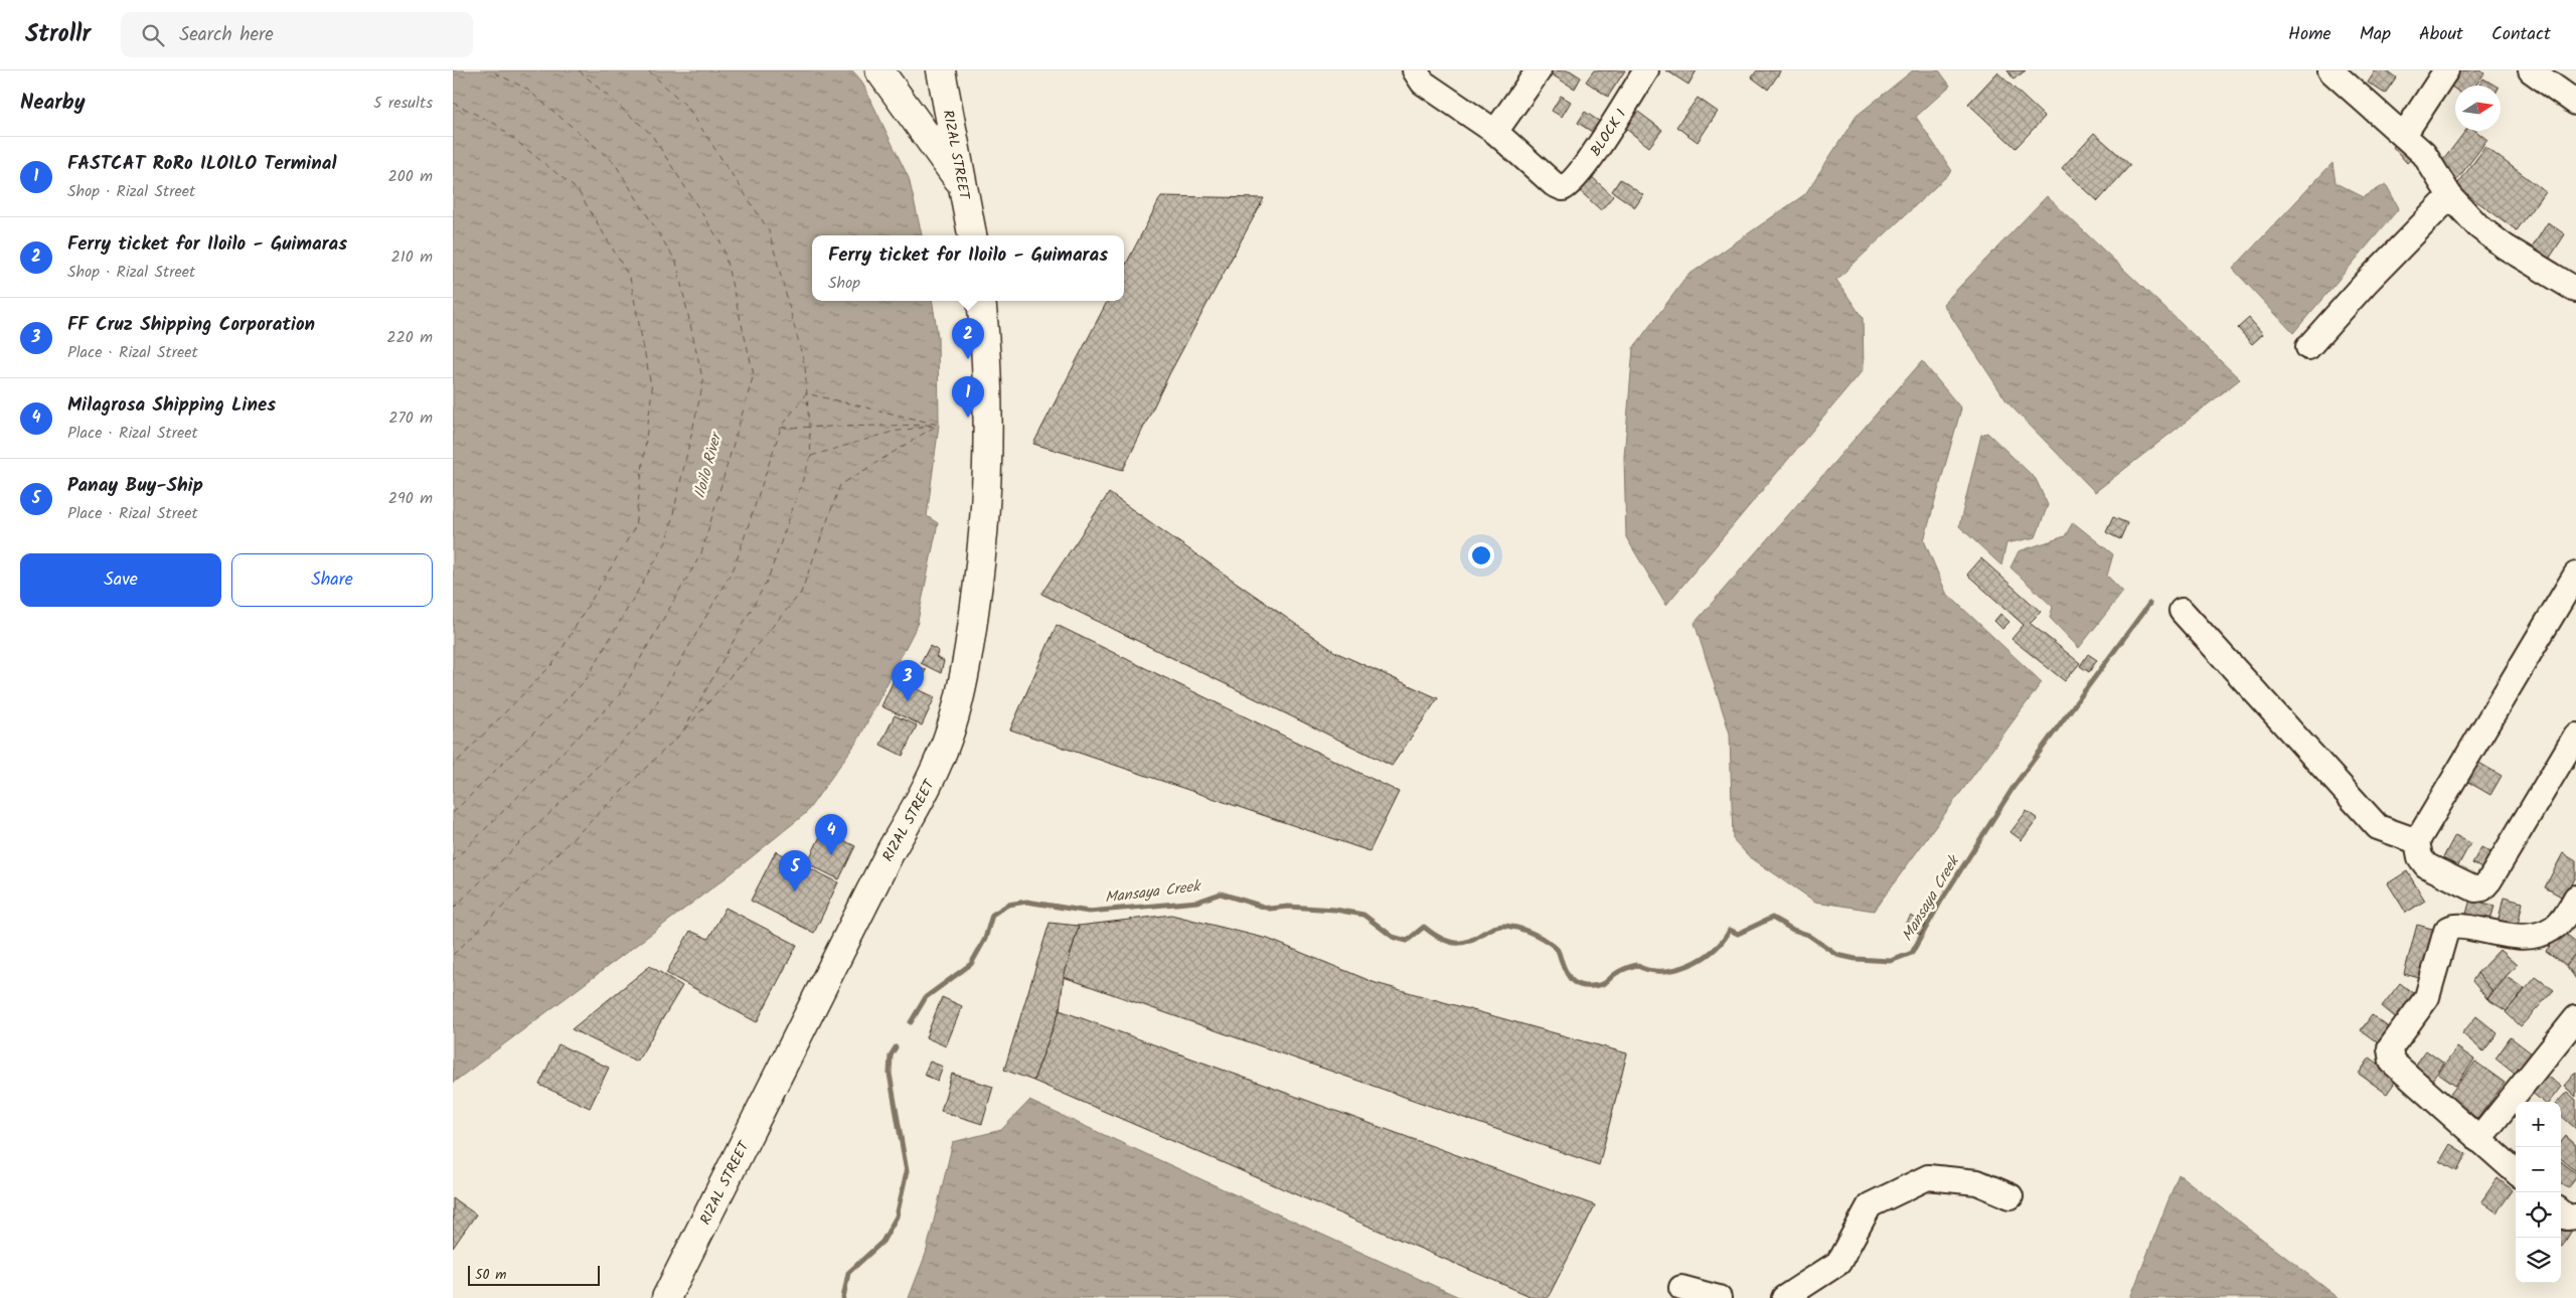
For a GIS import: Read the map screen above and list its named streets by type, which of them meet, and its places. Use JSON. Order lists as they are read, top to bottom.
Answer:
{
  "streets": {
    "main road": ["RIZAL STREET"],
    "street": ["BLOCK 1"]
  },
  "water": ["Iloilo River", "Mansaya Creek"],
  "scale_bar": "50 m",
  "north": "right",
  "page": {
    "header": "Strollr",
    "search": "Search here",
    "nav": [
      "Home",
      "Map",
      "About",
      "Contact"
    ],
    "heading": ["Nearby", "5 results"],
    "list": [
      {
        "mark": "1",
        "name": "FASTCAT RoRo ILOILO Terminal",
        "note": "Shop · Rizal Street",
        "value": "200 m"
      },
      {
        "mark": "2",
        "name": "Ferry ticket for Iloilo - Guimaras",
        "note": "Shop · Rizal Street",
        "value": "210 m"
      },
      {
        "mark": "3",
        "name": "FF Cruz Shipping Corporation",
        "note": "Place · Rizal Street",
        "value": "220 m"
      },
      {
        "mark": "4",
        "name": "Milagrosa Shipping Lines",
        "note": "Place · Rizal Street",
        "value": "270 m"
      },
      {
        "mark": "5",
        "name": "Panay Buy-Ship",
        "note": "Place · Rizal Street",
        "value": "290 m"
      }
    ],
    "popup": ["Ferry ticket for Iloilo - Guimaras", "Shop"],
    "pins": [
      "2",
      "1",
      "3",
      "4",
      "5"
    ],
    "buttons": ["Save", "Share"],
    "map_buttons": ["+", "−"],
    "scale": "50 m"
  }
}
